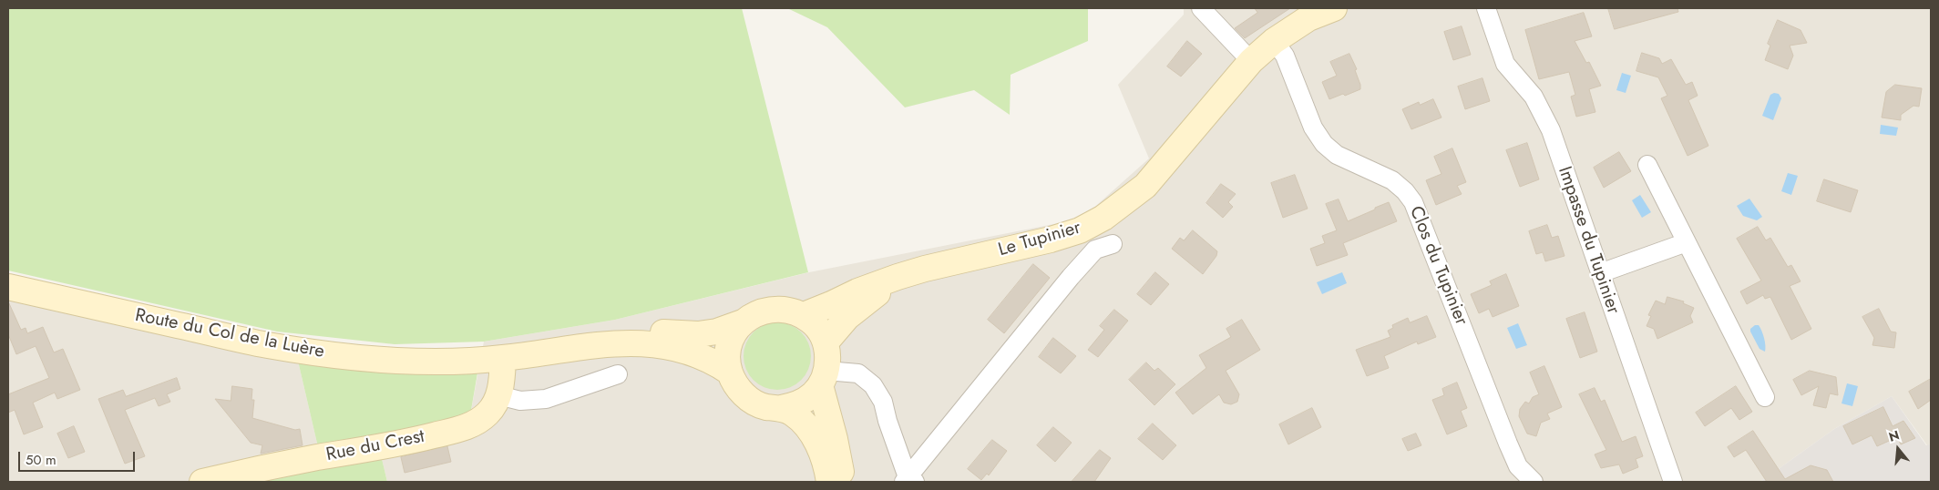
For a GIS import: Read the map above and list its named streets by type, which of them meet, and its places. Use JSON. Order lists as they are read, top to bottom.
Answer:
{
  "streets": {
    "street": [
      "Le Tupinier",
      "Impasse du Tupinier",
      "Clos du Tupinier",
      "Route du Col de la Luère",
      "Rue du Crest"
    ]
  },
  "crossings": [
    ["Le Tupinier", "Clos du Tupinier"],
    ["Le Tupinier", "Route du Col de la Luère"],
    ["Route du Col de la Luère", "Rue du Crest"]
  ],
  "scale_bar": "50 m",
  "north": "top"
}
